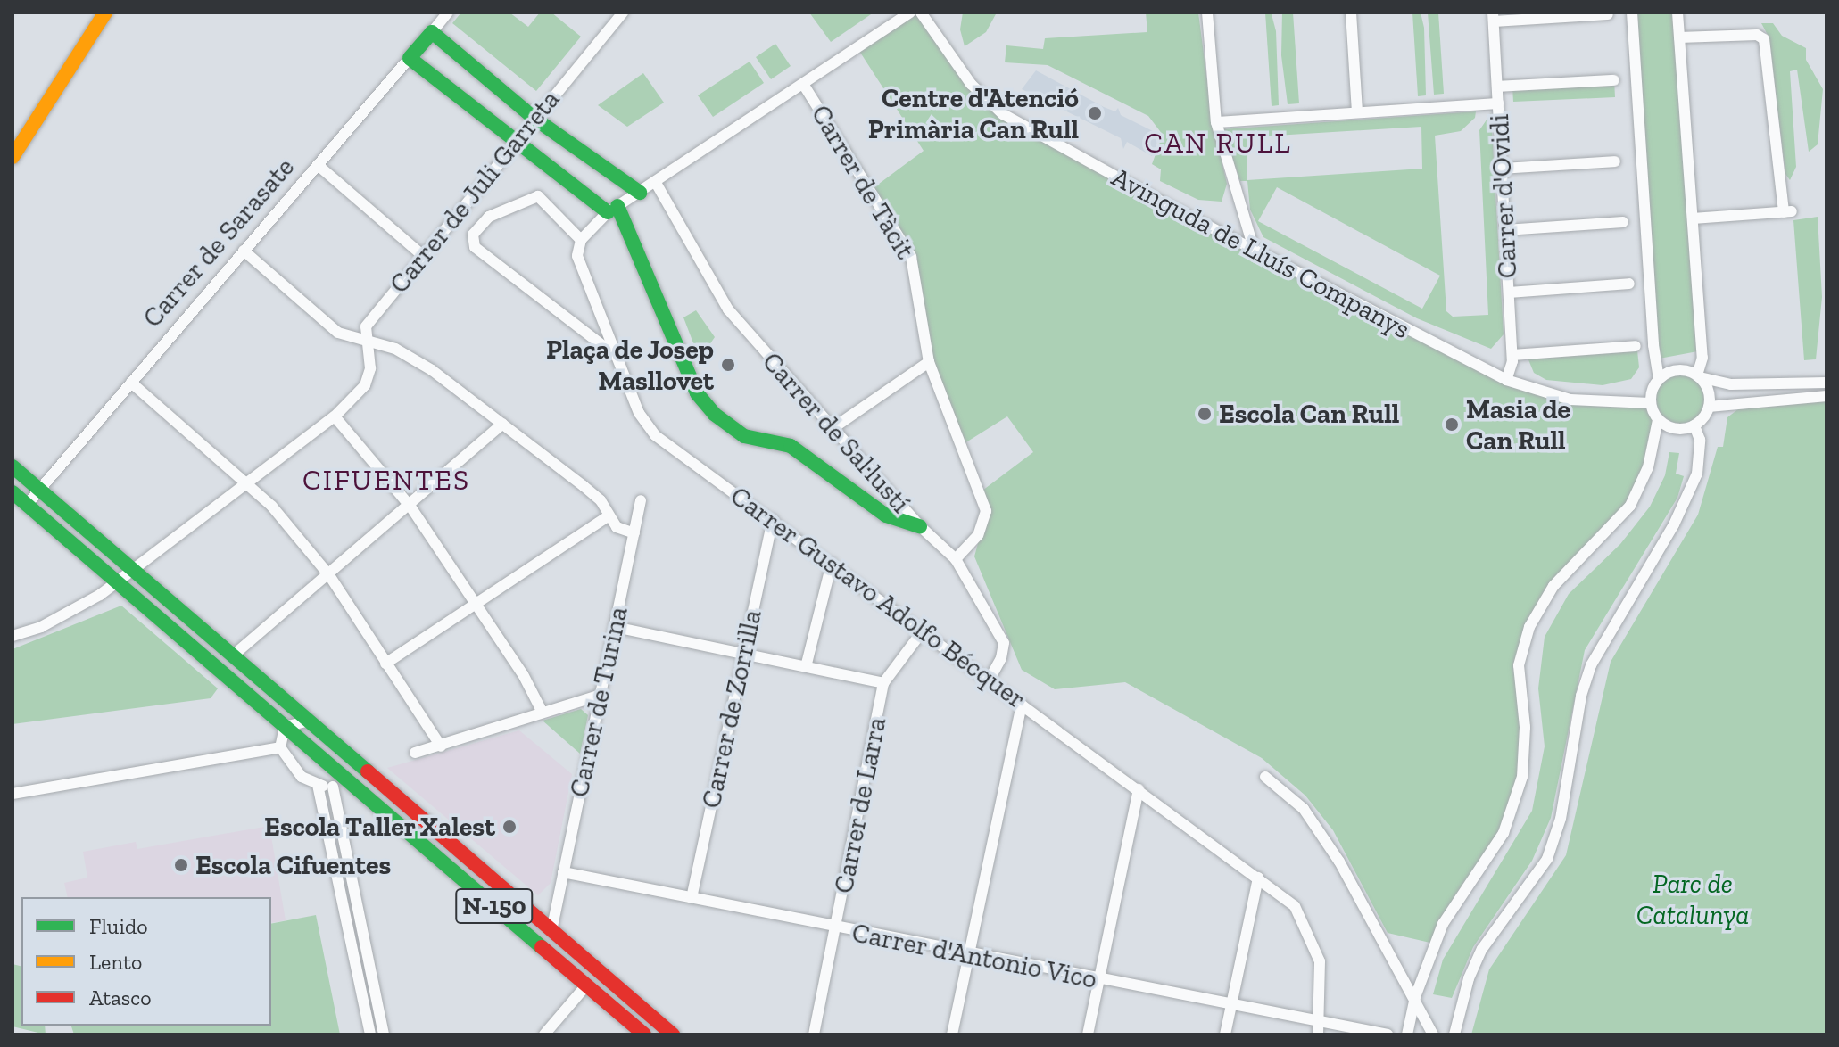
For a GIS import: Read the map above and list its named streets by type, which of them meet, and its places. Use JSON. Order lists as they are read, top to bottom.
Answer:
{
  "streets": {
    "main road": ["Carrer de Sarasate", "N-150"],
    "street": [
      "Carrer de Tàcit",
      "Carrer de Juli Garreta",
      "Carrer d'Ovidi",
      "Avinguda de Lluís Companys",
      "Carrer de Sal·lustí",
      "Carrer Gustavo Adolfo Bécquer",
      "Carrer de Turina",
      "Carrer de Zorrilla",
      "Carrer de Larra",
      "Carrer d'Antonio Vico"
    ]
  },
  "crossings": [
    ["Carrer de Tàcit", "Carrer de Sal·lustí"],
    ["Carrer d'Ovidi", "Avinguda de Lluís Companys"],
    ["Carrer de Sarasate", "N-150"],
    ["Carrer de Sal·lustí", "Carrer Gustavo Adolfo Bécquer"],
    ["Carrer Gustavo Adolfo Bécquer", "Carrer de Zorrilla"],
    ["Carrer Gustavo Adolfo Bécquer", "Carrer de Larra"],
    ["Carrer Gustavo Adolfo Bécquer", "Carrer d'Antonio Vico"],
    ["Carrer de Turina", "N-150"],
    ["Carrer de Turina", "Carrer d'Antonio Vico"],
    ["Carrer de Zorrilla", "Carrer d'Antonio Vico"],
    ["Carrer de Larra", "Carrer d'Antonio Vico"]
  ],
  "districts": ["CAN RULL", "CIFUENTES"],
  "parks": ["Parc de Catalunya"],
  "places": [
    "Centre d'Atenció Primària Can Rull",
    "Plaça de Josep Masllovet",
    "Escola Can Rull",
    "Masia de Can Rull",
    "Escola Taller Xalest",
    "Escola Cifuentes"
  ],
  "legend": ["Fluido", "Lento", "Atasco"]
}
